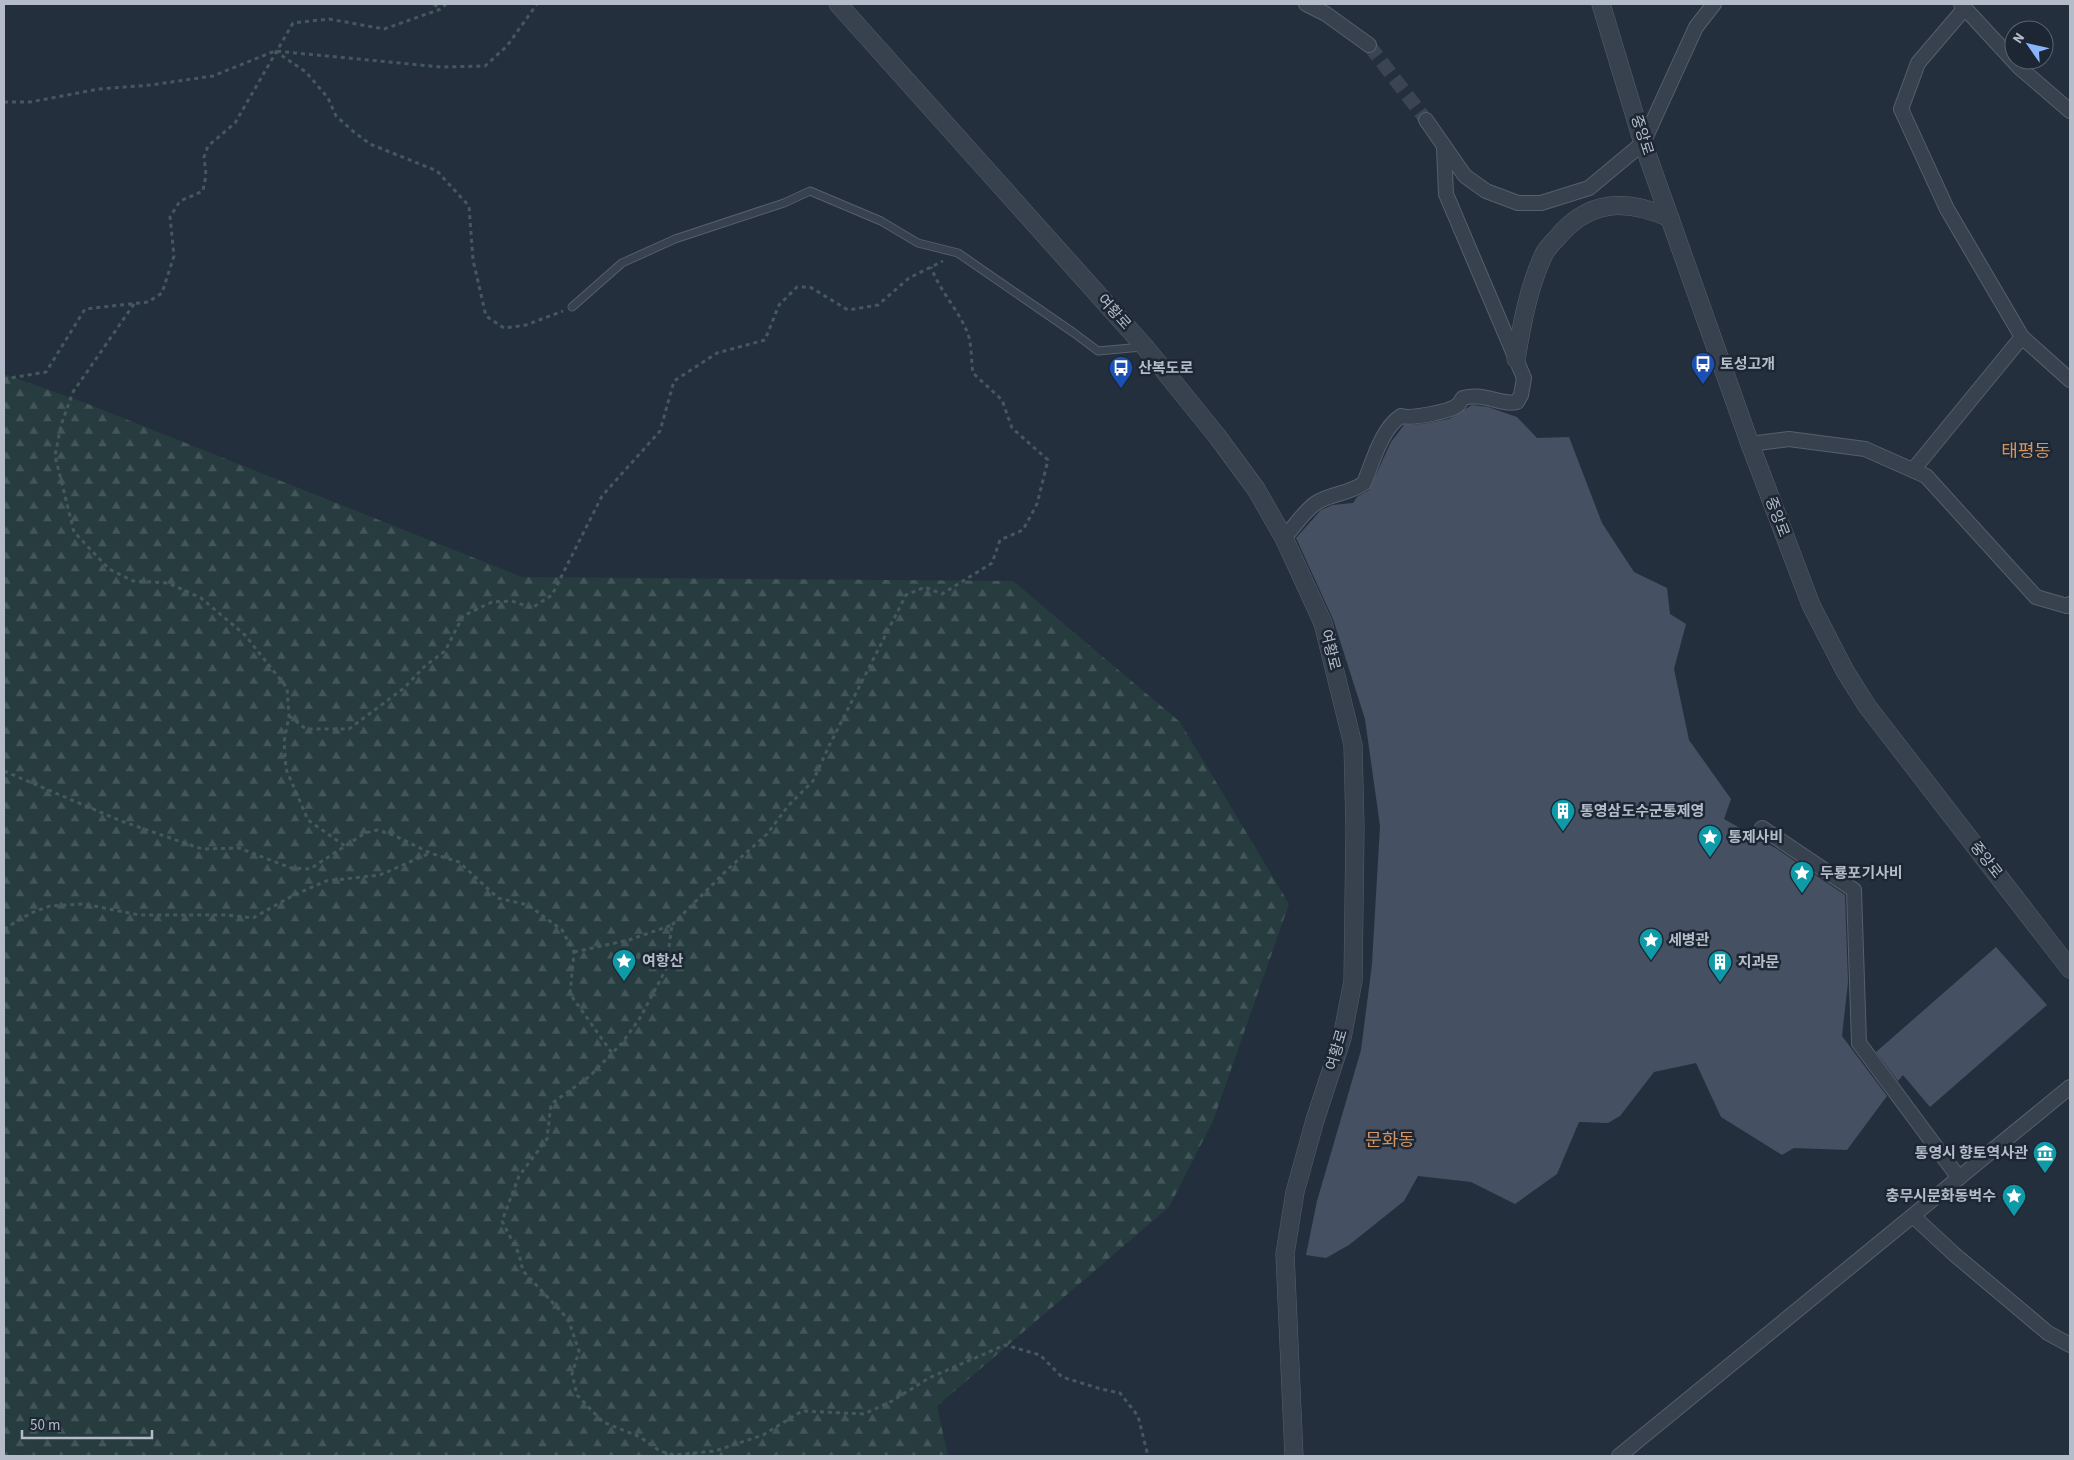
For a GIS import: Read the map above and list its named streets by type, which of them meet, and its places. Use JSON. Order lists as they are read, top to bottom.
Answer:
{
  "streets": {
    "street": ["중앙로", "여황로"]
  },
  "districts": ["태평동", "문화동"],
  "places": {
    "bus stop": ["토성고개", "산복도로"],
    "building": ["통영삼도수군통제영", "지과문"],
    "place": [
      "통제사비",
      "두룡포기사비",
      "세병관",
      "여항산",
      "충무시문화동벅수"
    ],
    "museum": ["통영시 향토역사관"]
  },
  "scale_bar": "50 m",
  "north": "top left"
}
